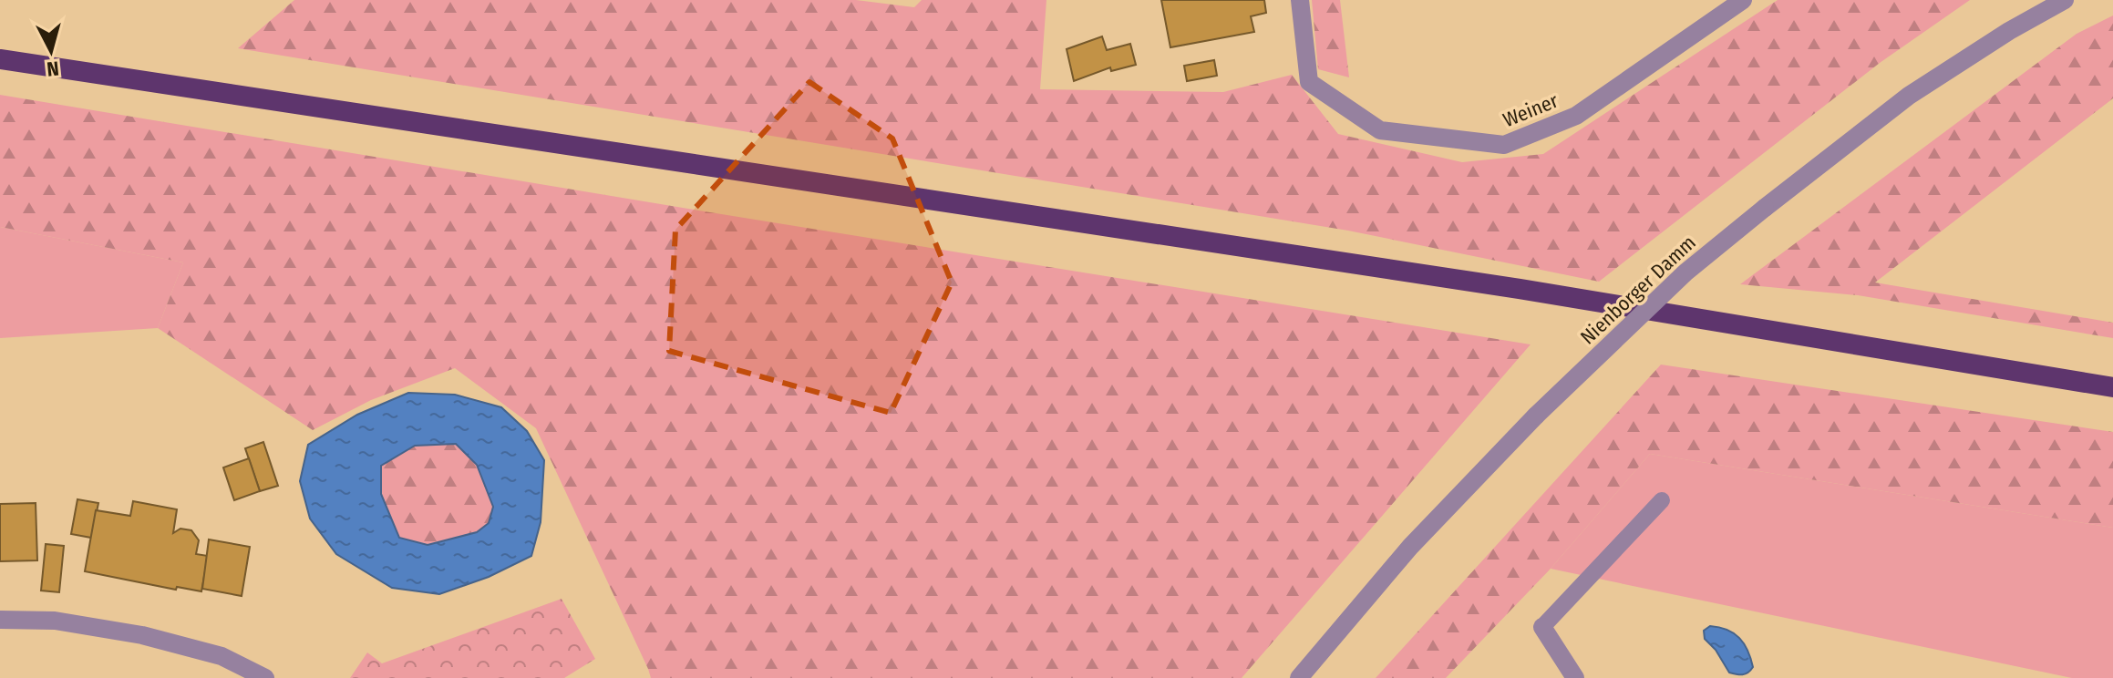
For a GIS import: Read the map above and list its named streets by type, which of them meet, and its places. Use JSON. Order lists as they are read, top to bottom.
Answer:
{
  "streets": {
    "street": ["Weiner", "Nienborger Damm"]
  },
  "north": "bottom"
}
